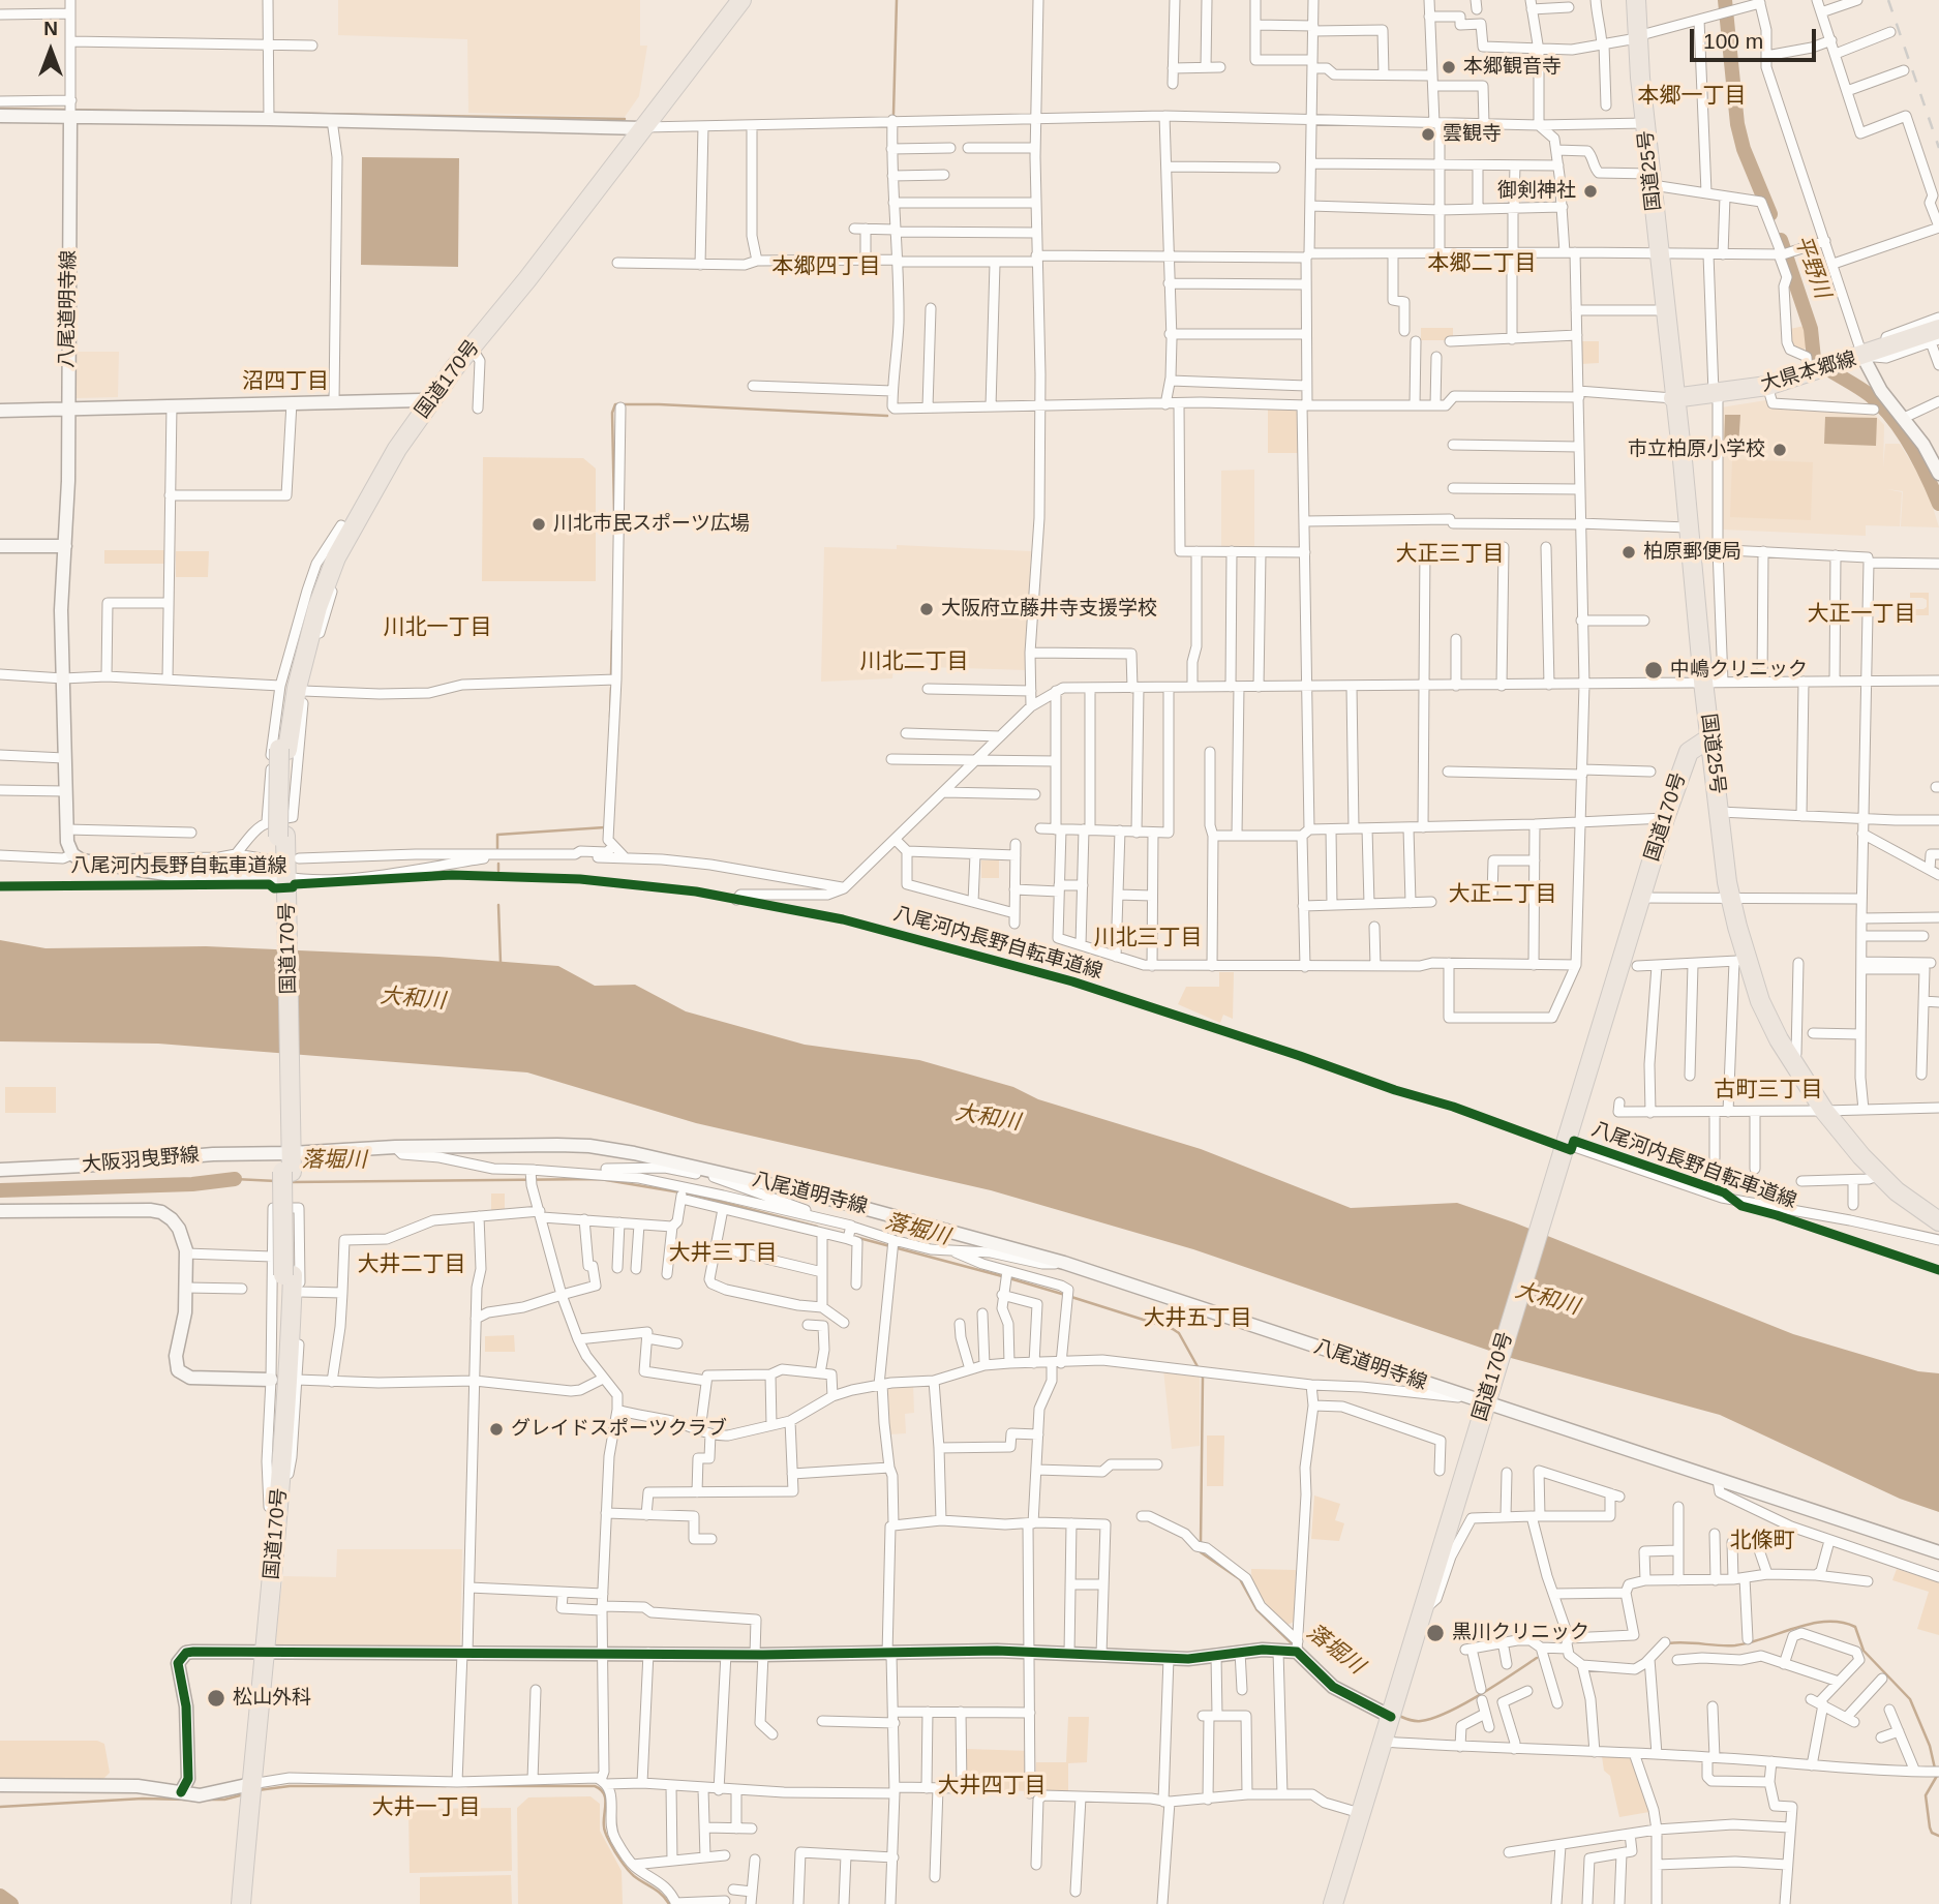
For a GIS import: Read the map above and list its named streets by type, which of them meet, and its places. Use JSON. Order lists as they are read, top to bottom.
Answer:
{
  "streets": {
    "highway": ["国道25号", "大県本郷線", "国道170号"],
    "street": ["八尾道明寺線", "大阪羽曳野線"],
    "cycle path": ["八尾河内長野自転車道線"]
  },
  "crossings": [
    ["国道25号", "大県本郷線"],
    ["国道25号", "国道170号"],
    ["八尾道明寺線", "国道170号"],
    ["八尾道明寺線", "大阪羽曳野線"],
    ["国道170号", "大阪羽曳野線"]
  ],
  "districts": [
    "本郷一丁目",
    "本郷二丁目",
    "本郷四丁目",
    "沼四丁目",
    "大正三丁目",
    "大正一丁目",
    "川北一丁目",
    "川北二丁目",
    "大正二丁目",
    "川北三丁目",
    "古町三丁目",
    "大井三丁目",
    "大井二丁目",
    "大井五丁目",
    "北條町",
    "大井四丁目",
    "大井一丁目"
  ],
  "water": ["平野川", "大和川", "落堀川"],
  "places": [
    "本郷観音寺",
    "雲観寺",
    "御剣神社",
    "市立柏原小学校",
    "川北市民スポーツ広場",
    "柏原郵便局",
    "大阪府立藤井寺支援学校",
    "中嶋クリニック",
    "グレイドスポーツクラブ",
    "黒川クリニック",
    "松山外科"
  ],
  "scale_bar": "100 m",
  "north": "top"
}
